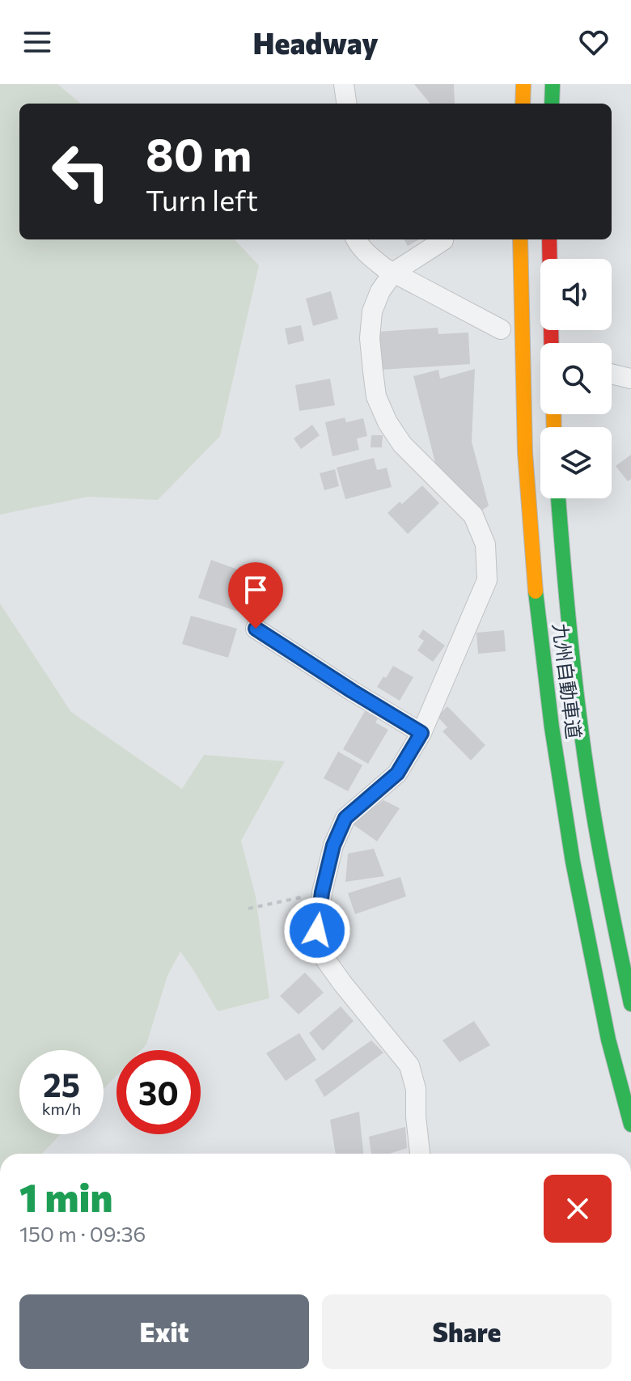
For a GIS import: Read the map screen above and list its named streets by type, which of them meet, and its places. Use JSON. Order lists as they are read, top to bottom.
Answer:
{
  "streets": {
    "highway": ["九州自動車道"]
  },
  "page": {
    "header": "Headway",
    "turn": ["80 m", "Turn left"],
    "speed": "25 km/h",
    "limit": "30",
    "heading": ["1 min", "150 m · 09:36"],
    "buttons": ["Exit", "Share"]
  }
}
